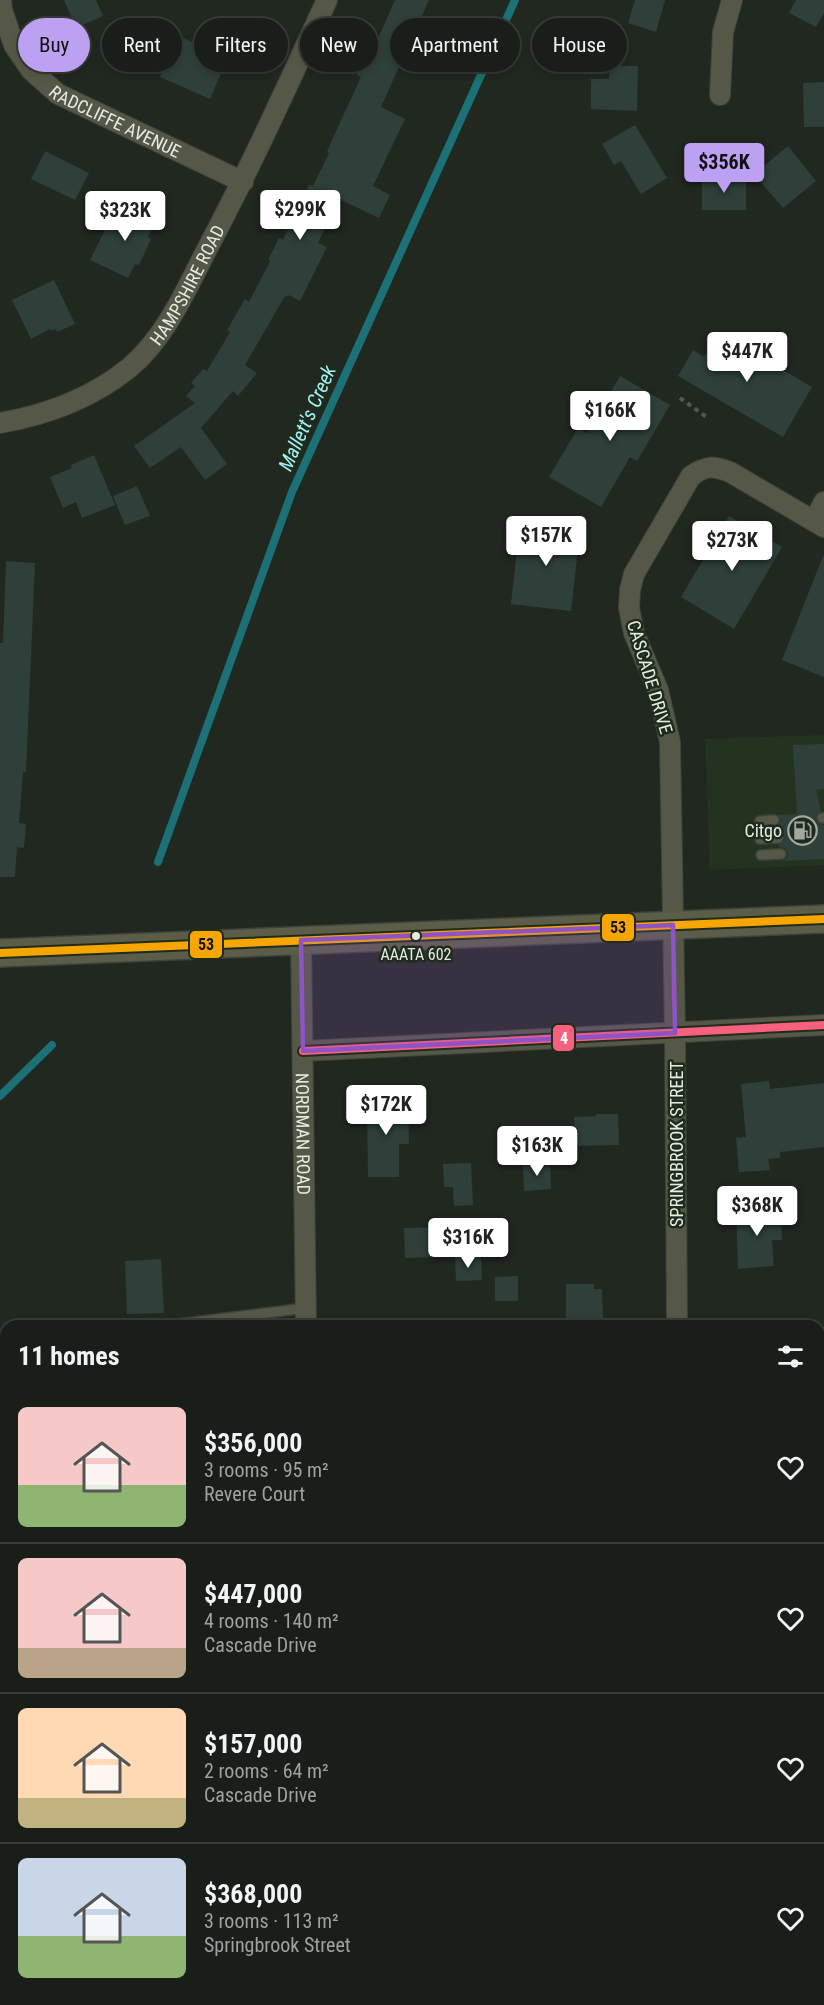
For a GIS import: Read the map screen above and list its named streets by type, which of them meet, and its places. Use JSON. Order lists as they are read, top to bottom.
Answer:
{
  "streets": {
    "street": [
      "RADCLIFFE AVENUE",
      "HAMPSHIRE ROAD",
      "CASCADE DRIVE",
      "NORDMAN ROAD",
      "SPRINGBROOK STREET"
    ]
  },
  "crossings": [
    ["RADCLIFFE AVENUE", "HAMPSHIRE ROAD"],
    ["CASCADE DRIVE", "SPRINGBROOK STREET"]
  ],
  "water": ["Mallett's Creek"],
  "places": {
    "fuel station": ["Citgo"],
    "other": ["AAATA 602"]
  },
  "lines": ["transit line 53", "transit line 4"],
  "page": {
    "chip": [
      "Buy",
      "Rent",
      "Filters",
      "New",
      "Apartment",
      "House"
    ],
    "price": [
      "$356K",
      "$299K",
      "$323K",
      "$447K",
      "$166K",
      "$157K",
      "$273K",
      "$172K",
      "$163K",
      "$368K",
      "$316K"
    ],
    "heading": "11 homes",
    "list": [
      {
        "name": "$356,000",
        "note": "3 rooms · 95 m² · Revere Court"
      },
      {
        "name": "$447,000",
        "note": "4 rooms · 140 m² · Cascade Drive"
      },
      {
        "name": "$157,000",
        "note": "2 rooms · 64 m² · Cascade Drive"
      },
      {
        "name": "$368,000",
        "note": "3 rooms · 113 m² · Springbrook Street"
      }
    ]
  }
}
